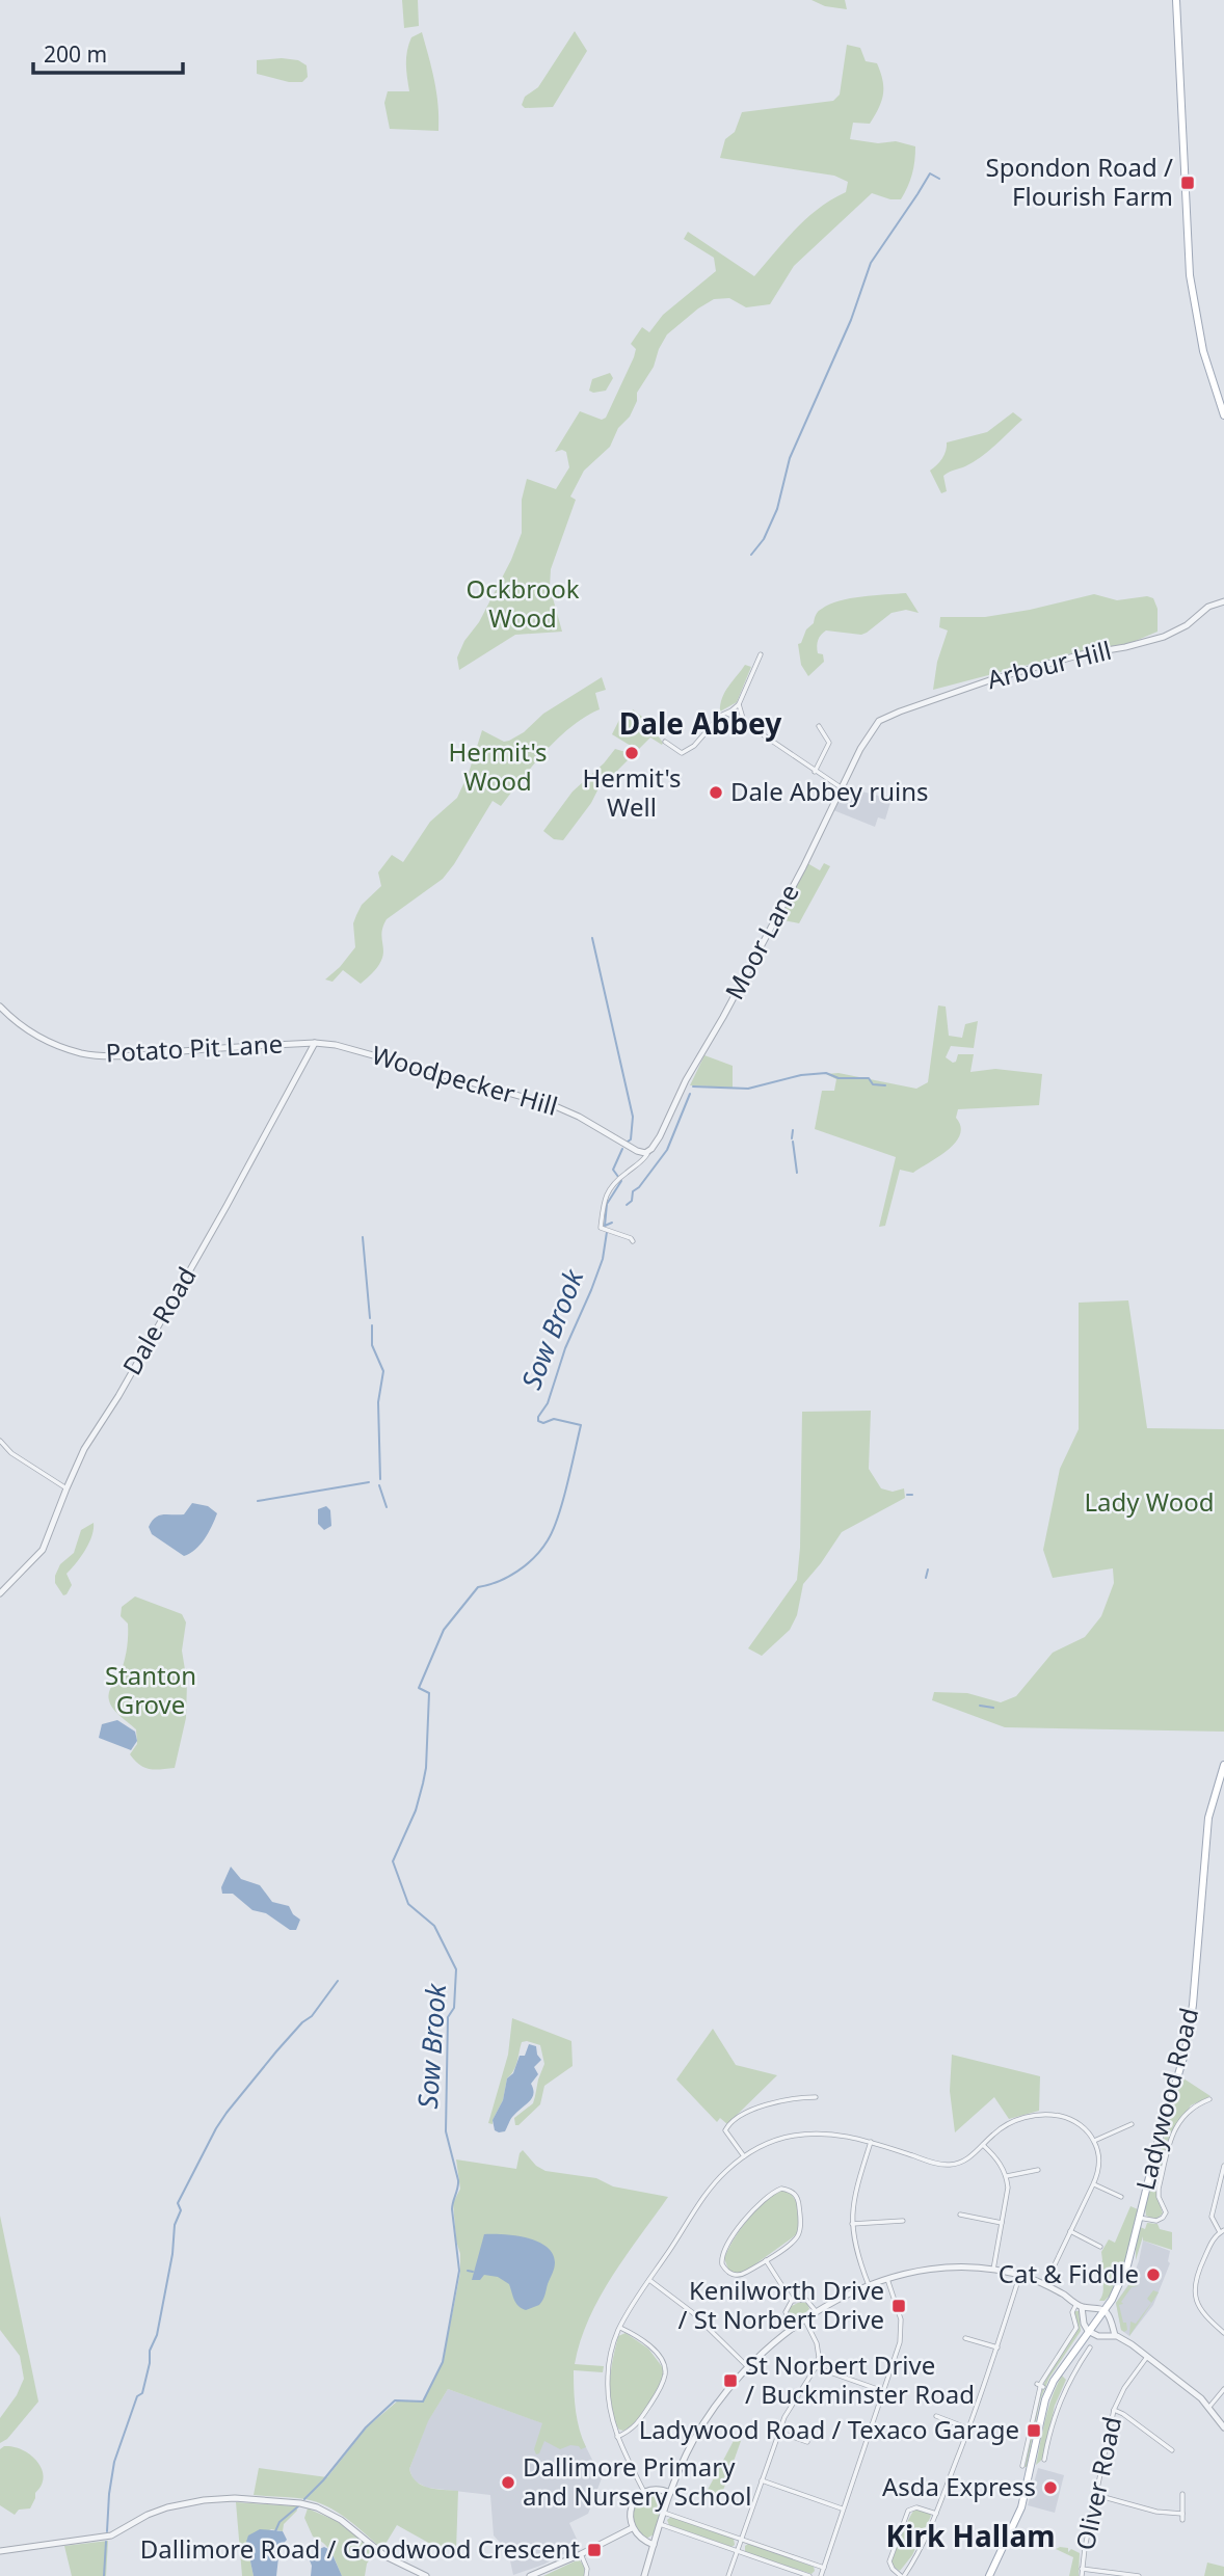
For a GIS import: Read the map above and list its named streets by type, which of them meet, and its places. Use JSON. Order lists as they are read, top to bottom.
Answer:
{
  "streets": {
    "main road": ["Ladywood Road"],
    "street": [
      "Arbour Hill",
      "Moor Lane",
      "Potato Pit Lane",
      "Woodpecker Hill",
      "Dale Road",
      "Oliver Road"
    ]
  },
  "crossings": [
    ["Arbour Hill", "Moor Lane"],
    ["Moor Lane", "Woodpecker Hill"],
    ["Potato Pit Lane", "Woodpecker Hill"],
    ["Potato Pit Lane", "Dale Road"],
    ["Woodpecker Hill", "Dale Road"]
  ],
  "districts": ["Dale Abbey", "Kirk Hallam"],
  "water": ["Sow Brook"],
  "parks": [
    "Ockbrook Wood",
    "Hermit's Wood",
    "Lady Wood",
    "Stanton Grove"
  ],
  "places": {
    "transit": [
      "Spondon Road / Flourish Farm",
      "Kenilworth Drive / St Norbert Drive",
      "St Norbert Drive / Buckminster Road",
      "Ladywood Road / Texaco Garage",
      "Dallimore Road / Goodwood Crescent"
    ],
    "other": [
      "Hermit's Well",
      "Dale Abbey ruins",
      "Cat & Fiddle",
      "Dallimore Primary and Nursery School",
      "Asda Express"
    ]
  },
  "scale_bar": "200 m"
}
